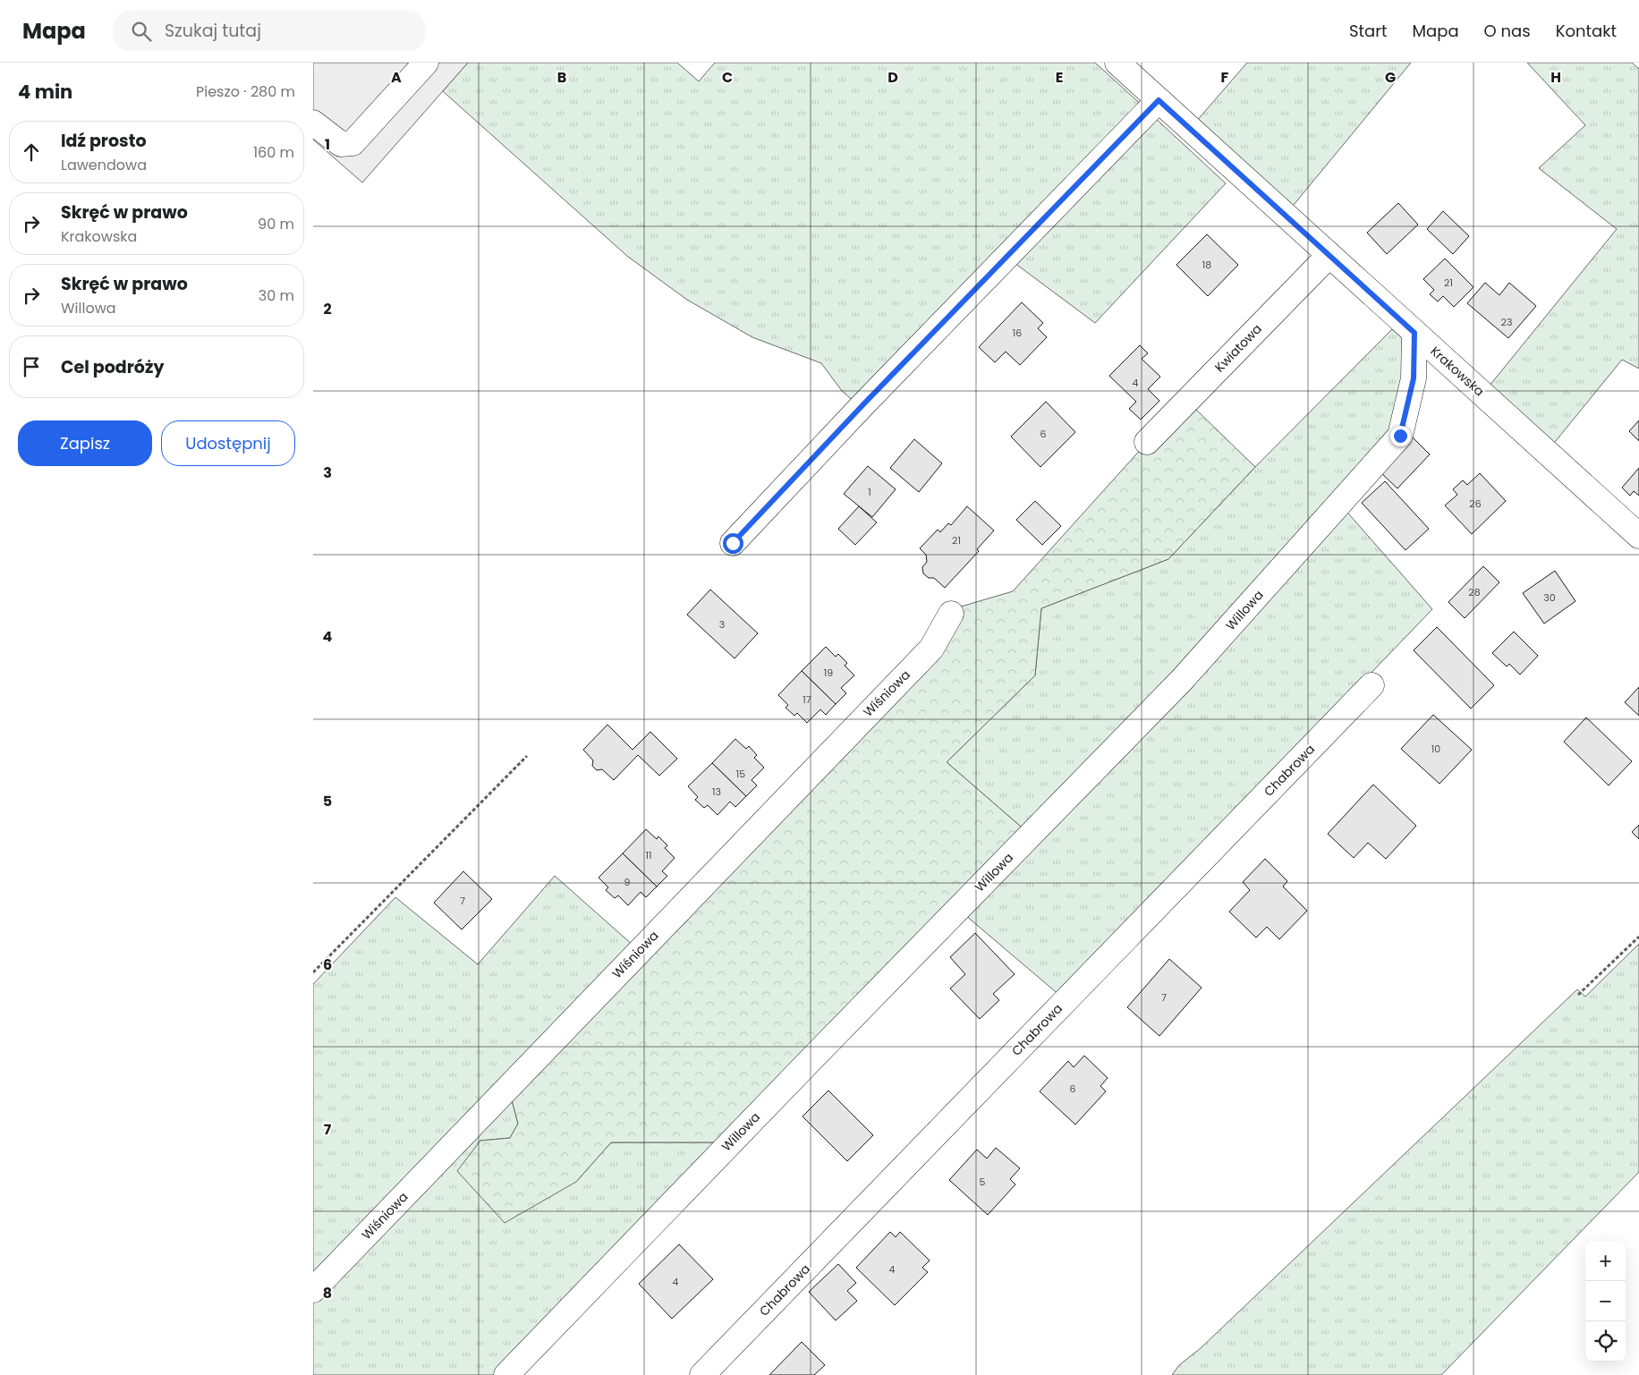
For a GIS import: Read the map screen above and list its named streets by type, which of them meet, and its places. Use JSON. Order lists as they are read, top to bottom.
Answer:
{
  "streets": {
    "street": [
      "Kwiatowa",
      "Krakowska",
      "Willowa",
      "Wiśniowa",
      "Chabrowa"
    ]
  },
  "crossings": [
    ["Kwiatowa", "Krakowska"],
    ["Krakowska", "Willowa"]
  ],
  "house_numbers": [
    "18",
    "21",
    "23",
    "16",
    "4",
    "6",
    "1",
    "26",
    "21",
    "28",
    "30",
    "3",
    "19",
    "17",
    "10",
    "15",
    "13",
    "11",
    "9",
    "7",
    "7",
    "6",
    "5",
    "4",
    "4"
  ],
  "page": {
    "header": "Mapa",
    "search": "Szukaj tutaj",
    "nav": [
      "Start",
      "Mapa",
      "O nas",
      "Kontakt"
    ],
    "heading": ["4 min", "Pieszo · 280 m"],
    "list": [
      ["Idź prosto", "Lawendowa", "160 m"],
      ["Skręć w prawo", "Krakowska", "90 m"],
      ["Skręć w prawo", "Willowa", "30 m"],
      "Cel podróży"
    ],
    "buttons": ["Zapisz", "Udostępnij"],
    "map_buttons": ["+", "−"]
  },
  "grid": {
    "columns": [
      "A",
      "B",
      "C",
      "D",
      "E",
      "F",
      "G",
      "H"
    ],
    "rows": [
      "1",
      "2",
      "3",
      "4",
      "5",
      "6",
      "7",
      "8"
    ]
  }
}
